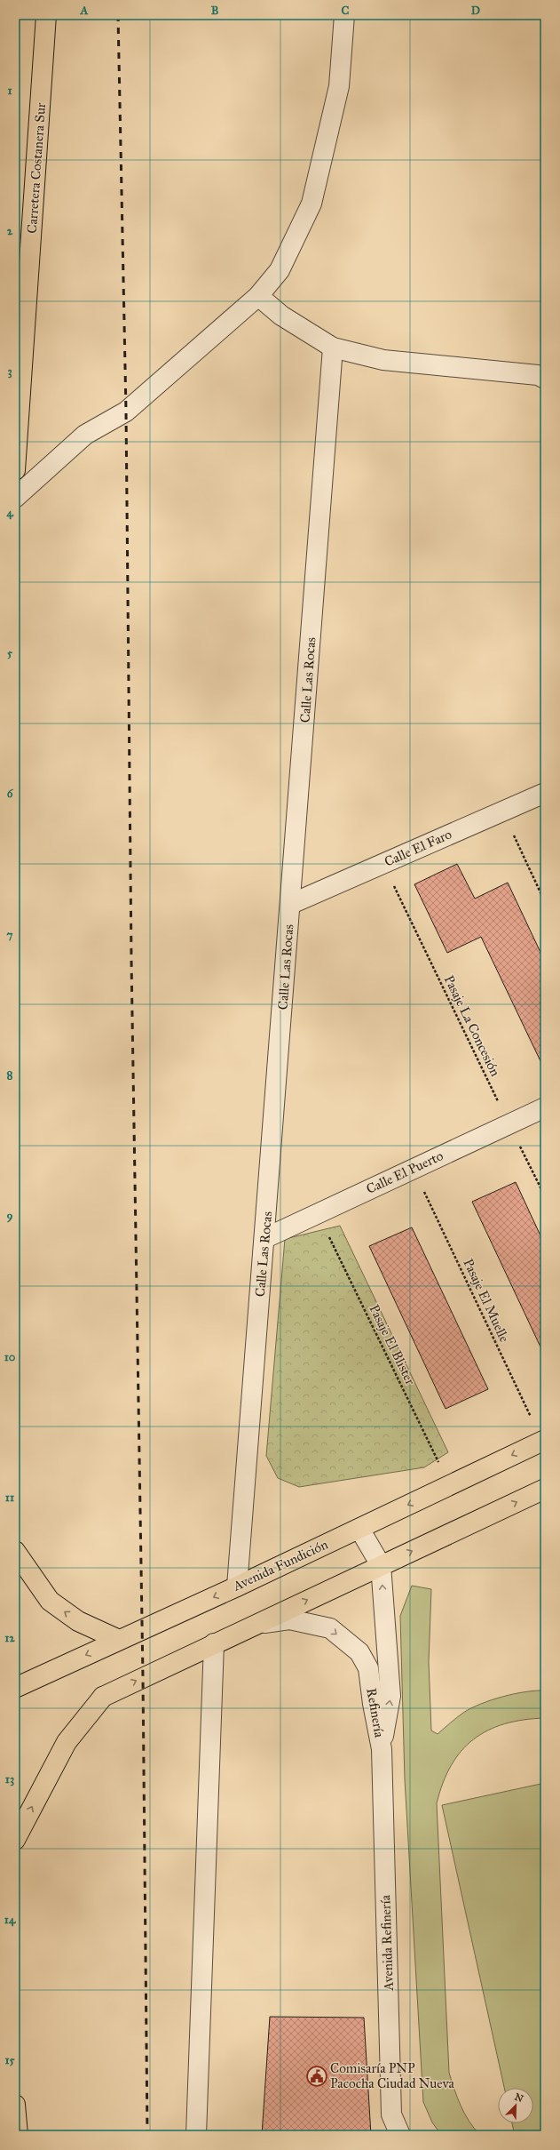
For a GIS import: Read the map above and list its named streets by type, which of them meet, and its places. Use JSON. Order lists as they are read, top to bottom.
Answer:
{
  "streets": {
    "main road": ["Carretera Costanera Sur", "Avenida Fundición"],
    "street": [
      "Calle Las Rocas",
      "Calle El Faro",
      "Calle El Puerto",
      "Refinería",
      "Avenida Refinería"
    ],
    "path": ["Pasaje La Concesión", "Pasaje El Muelle", "Pasaje El Blister"]
  },
  "crossings": [
    ["Calle Las Rocas", "Calle El Faro"],
    ["Calle Las Rocas", "Calle El Puerto"],
    ["Calle Las Rocas", "Avenida Fundición"],
    ["Calle El Faro", "Pasaje La Concesión"],
    ["Pasaje La Concesión", "Calle El Puerto"],
    ["Calle El Puerto", "Pasaje El Muelle"],
    ["Calle El Puerto", "Pasaje El Blister"],
    ["Pasaje El Muelle", "Avenida Fundición"],
    ["Pasaje El Blister", "Avenida Fundición"],
    ["Refinería", "Avenida Refinería"]
  ],
  "places": {
    "public building": ["Comisaría PNP Pacocha Ciudad Nueva"]
  },
  "north": "top right",
  "grid": {
    "columns": [
      "A",
      "B",
      "C",
      "D"
    ],
    "rows": [
      "1",
      "2",
      "3",
      "4",
      "5",
      "6",
      "7",
      "8",
      "9",
      "10",
      "11",
      "12",
      "13",
      "14",
      "15"
    ]
  }
}
